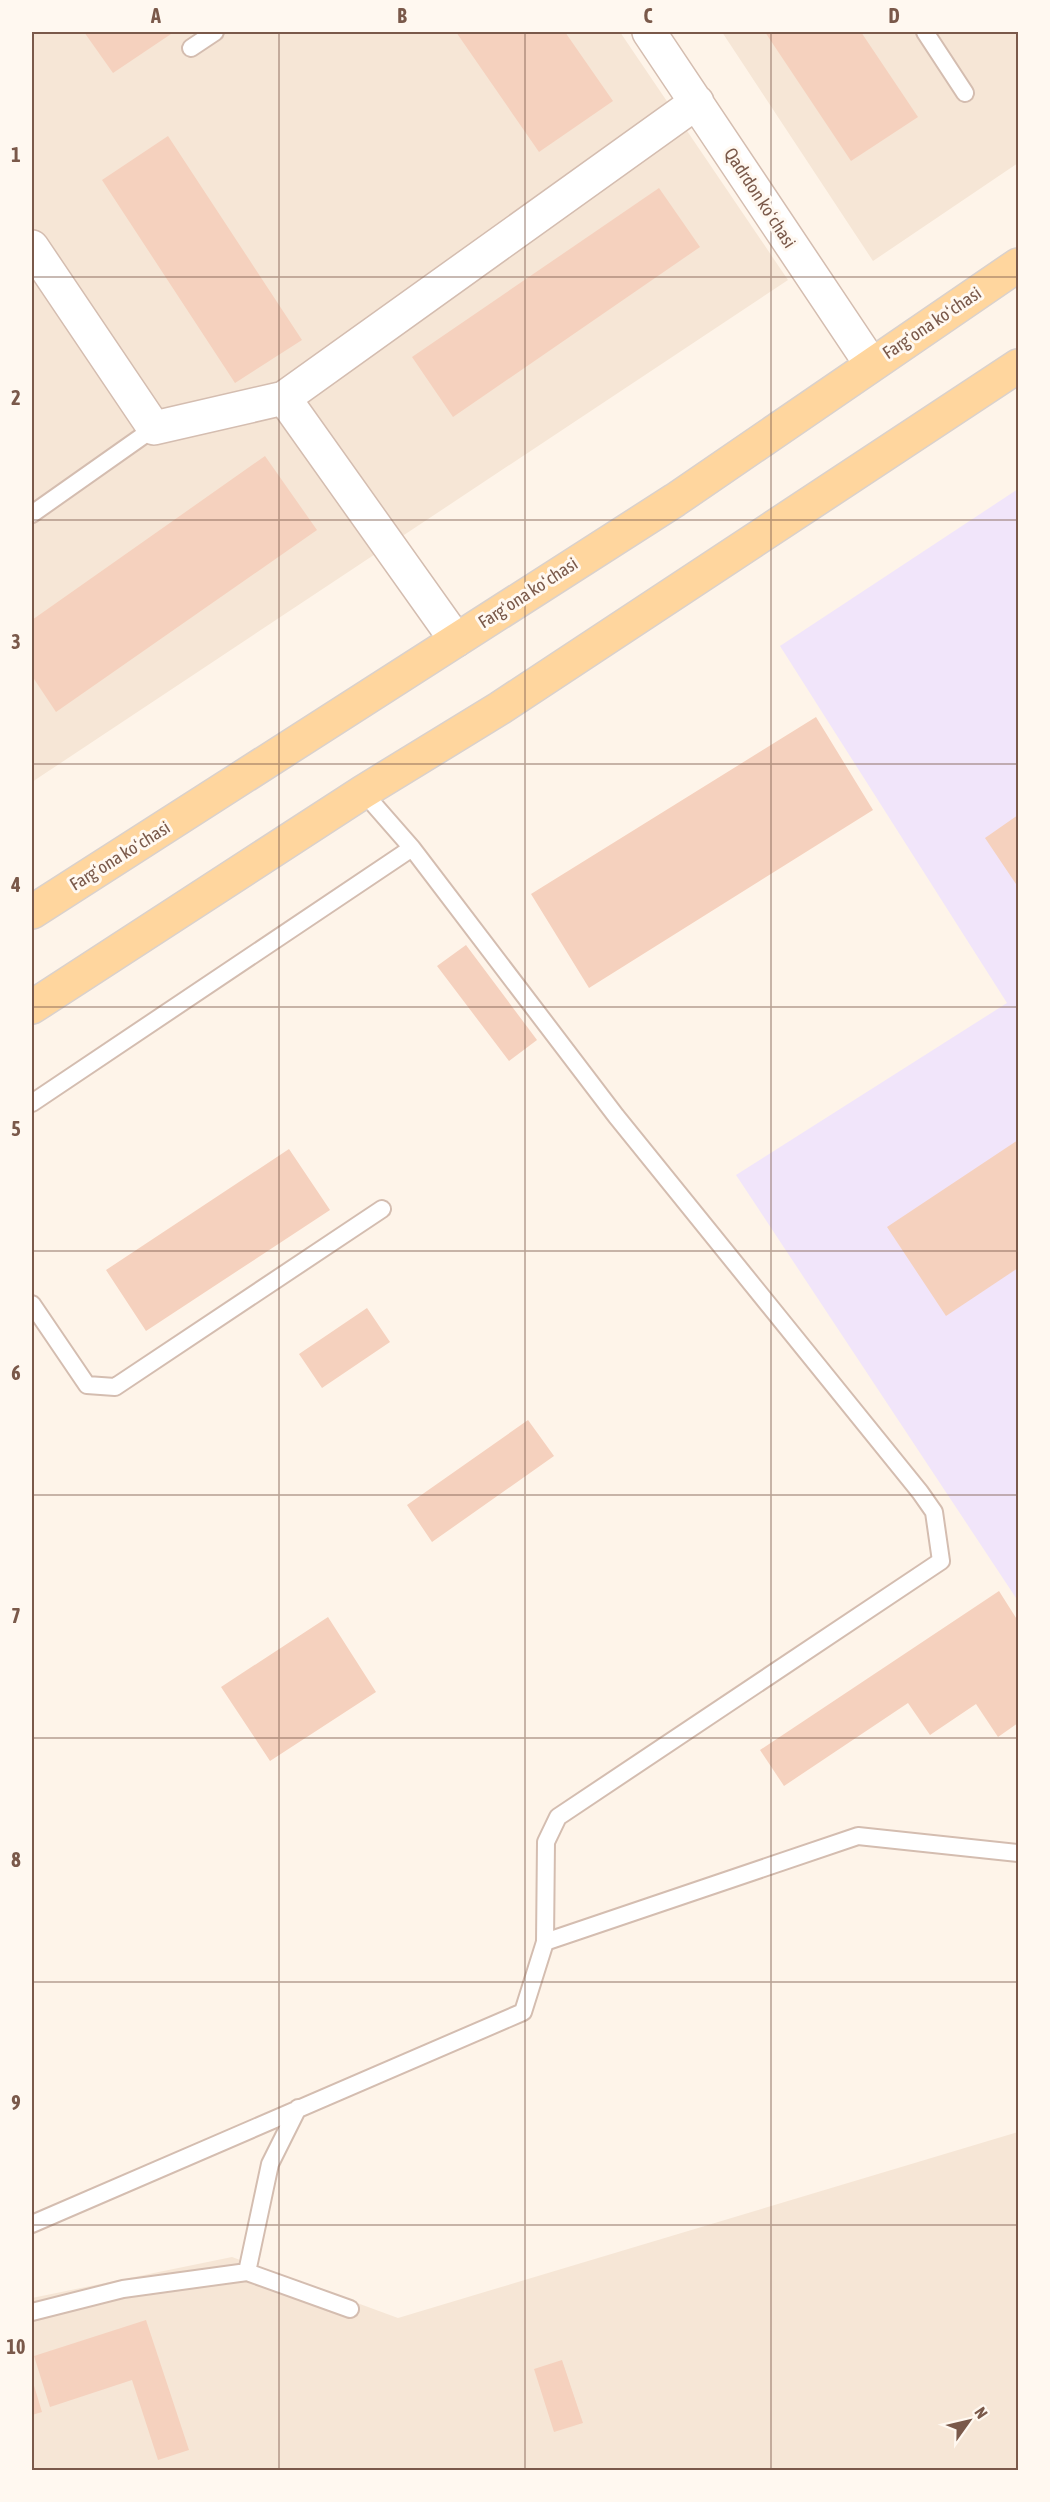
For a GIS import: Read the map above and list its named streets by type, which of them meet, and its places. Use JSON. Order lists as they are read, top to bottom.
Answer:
{
  "streets": {
    "main road": ["Fargʻona koʻchasi"],
    "street": ["Qadrdon koʻchasi"]
  },
  "crossings": [
    ["Qadrdon koʻchasi", "Fargʻona koʻchasi"]
  ],
  "north": "top right",
  "grid": {
    "columns": [
      "A",
      "B",
      "C",
      "D"
    ],
    "rows": [
      "1",
      "2",
      "3",
      "4",
      "5",
      "6",
      "7",
      "8",
      "9",
      "10"
    ]
  }
}
